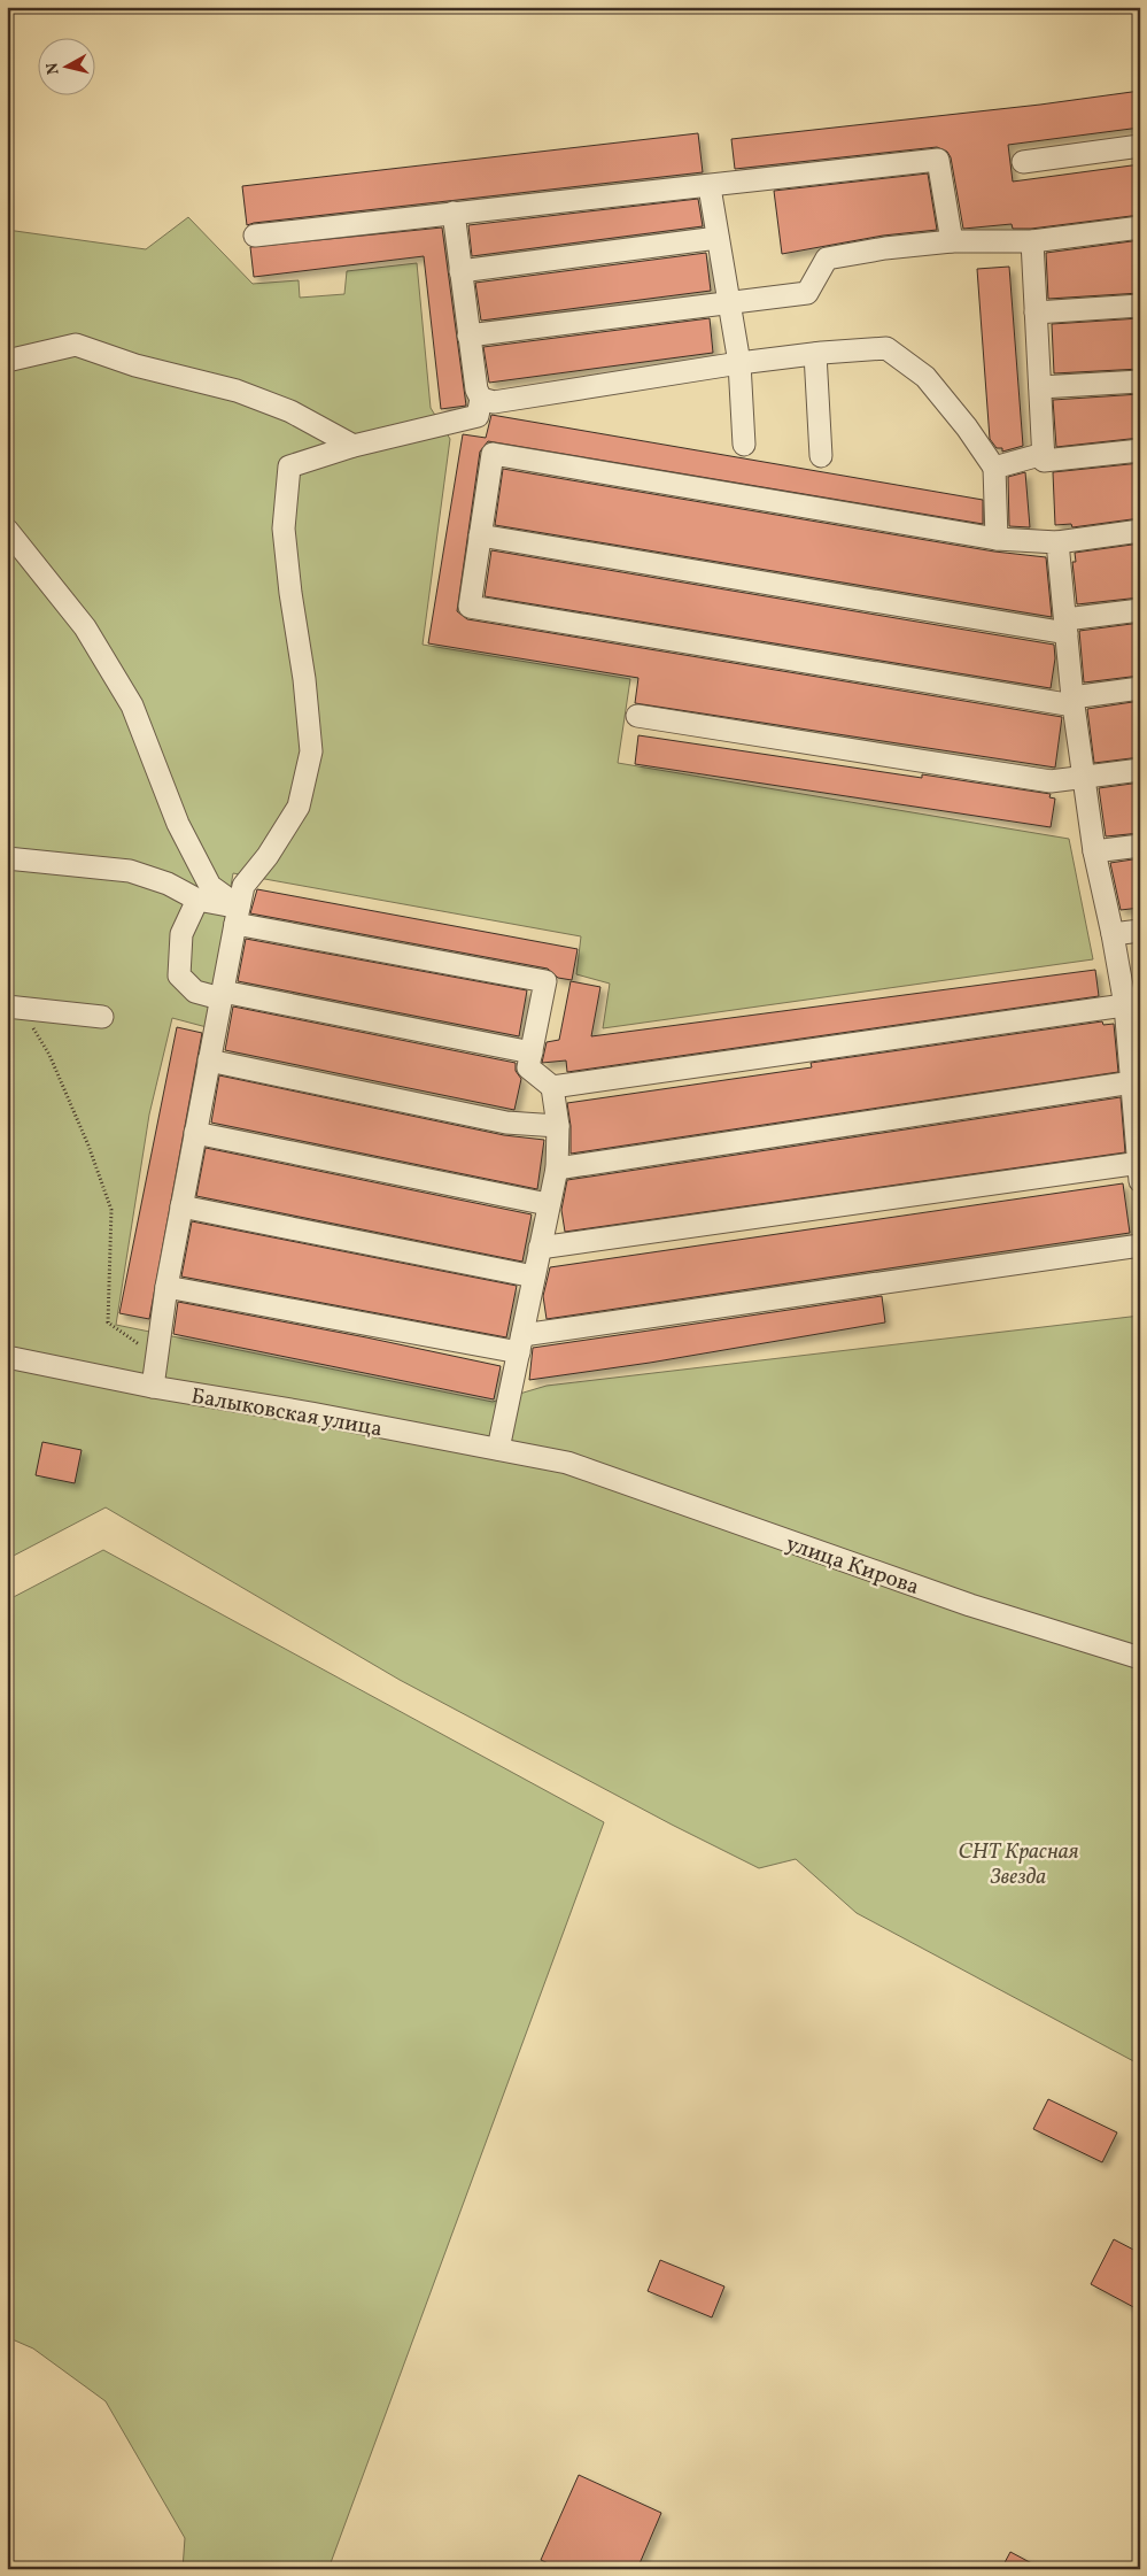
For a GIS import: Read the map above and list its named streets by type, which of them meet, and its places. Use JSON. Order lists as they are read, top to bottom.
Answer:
{
  "streets": {
    "street": ["Балыковская улица", "улица Кирова"]
  },
  "crossings": [
    ["Балыковская улица", "улица Кирова"]
  ],
  "parks": ["СНТ Красная Звезда"],
  "north": "left"
}
